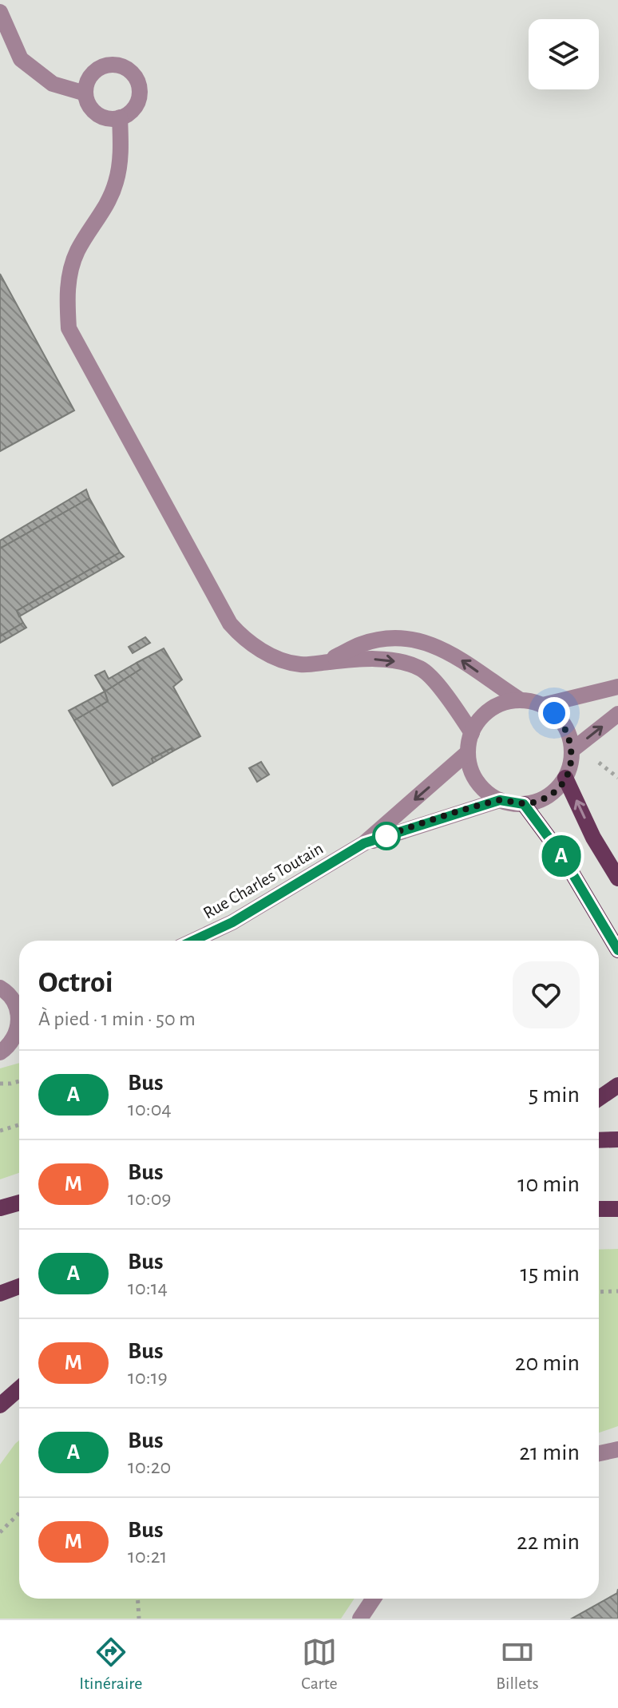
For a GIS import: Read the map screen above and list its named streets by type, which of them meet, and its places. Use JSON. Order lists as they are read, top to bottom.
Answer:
{
  "streets": {
    "street": ["Rue Charles Toutain"]
  },
  "lines": ["bus line A"],
  "page": {
    "on_map": "A",
    "heading": ["Octroi", "À pied · 1 min · 50 m"],
    "list": [
      {
        "mark": "A",
        "name": "Bus",
        "note": "10:04",
        "value": "5 min"
      },
      {
        "mark": "M",
        "name": "Bus",
        "note": "10:09",
        "value": "10 min"
      },
      {
        "mark": "A",
        "name": "Bus",
        "note": "10:14",
        "value": "15 min"
      },
      {
        "mark": "M",
        "name": "Bus",
        "note": "10:19",
        "value": "20 min"
      },
      {
        "mark": "A",
        "name": "Bus",
        "note": "10:20",
        "value": "21 min"
      },
      {
        "mark": "M",
        "name": "Bus",
        "note": "10:21",
        "value": "22 min"
      }
    ],
    "tabs": ["Itinéraire", "Carte", "Billets"]
  }
}
